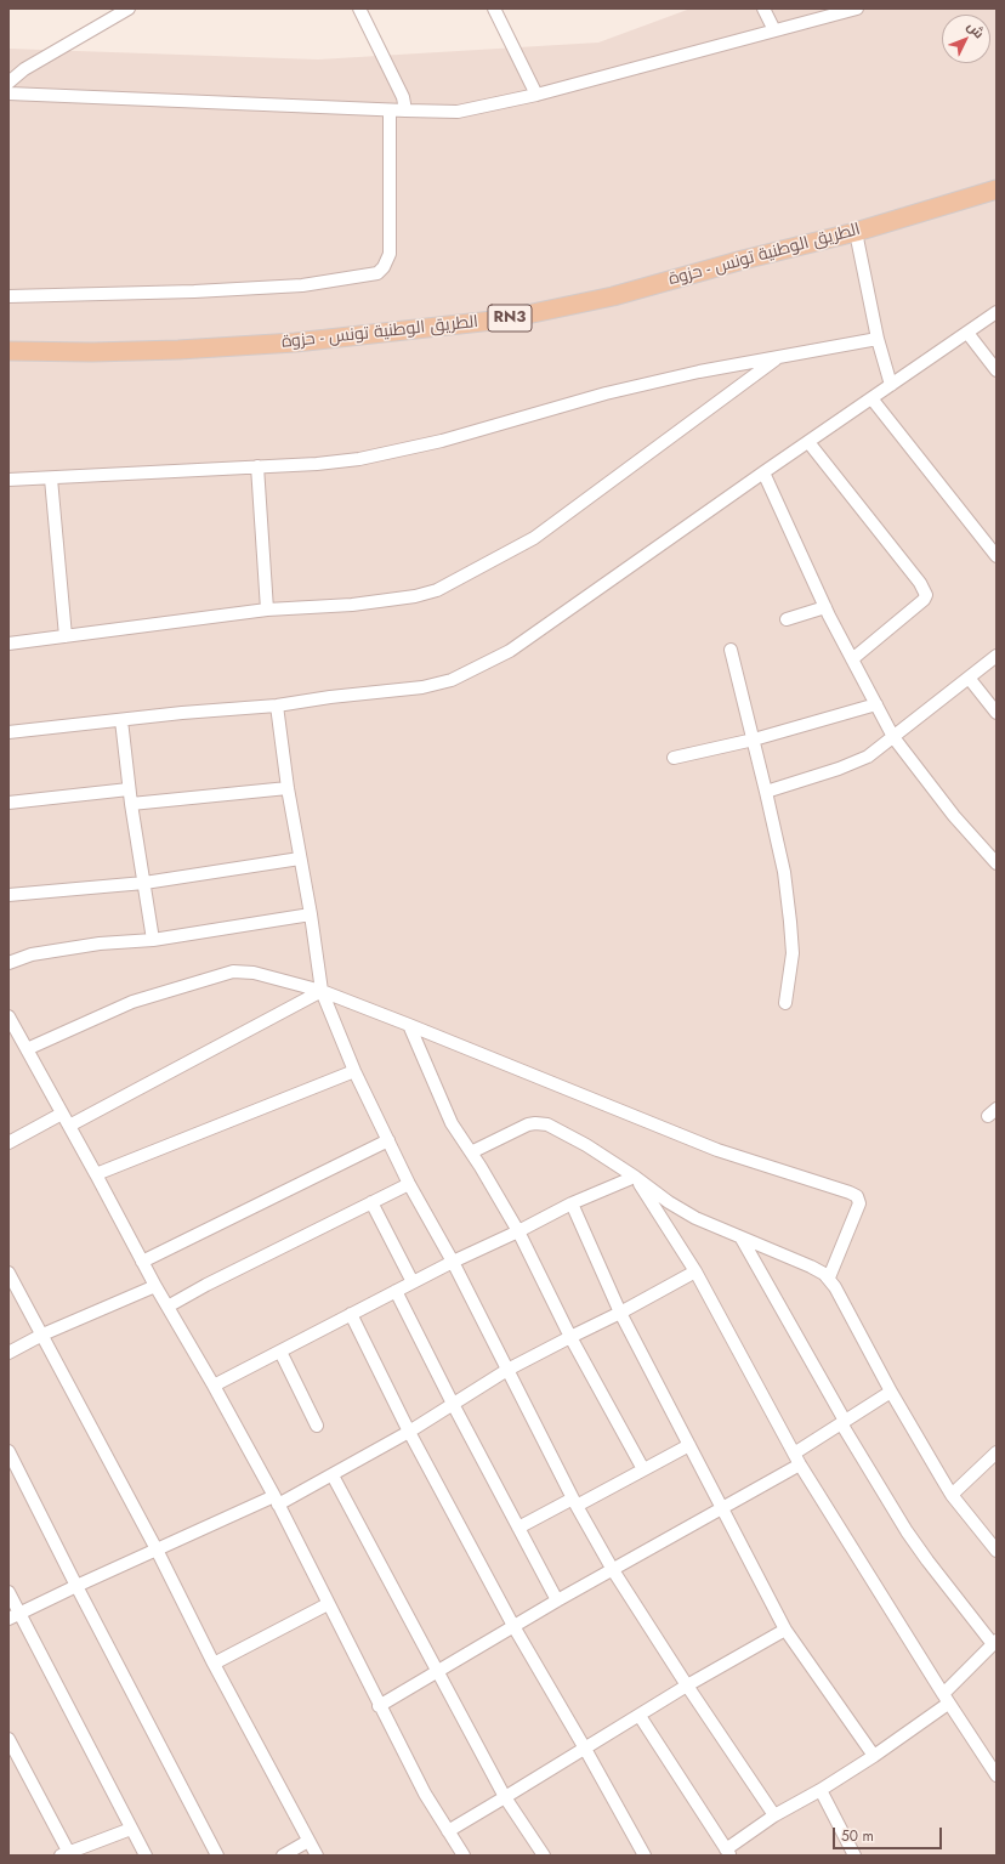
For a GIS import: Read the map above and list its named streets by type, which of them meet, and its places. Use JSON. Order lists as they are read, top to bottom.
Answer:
{
  "streets": {
    "main road": ["الطريق الوطنية تونس - حزوة", "RN3"]
  },
  "scale_bar": "50 m",
  "north": "top right"
}
